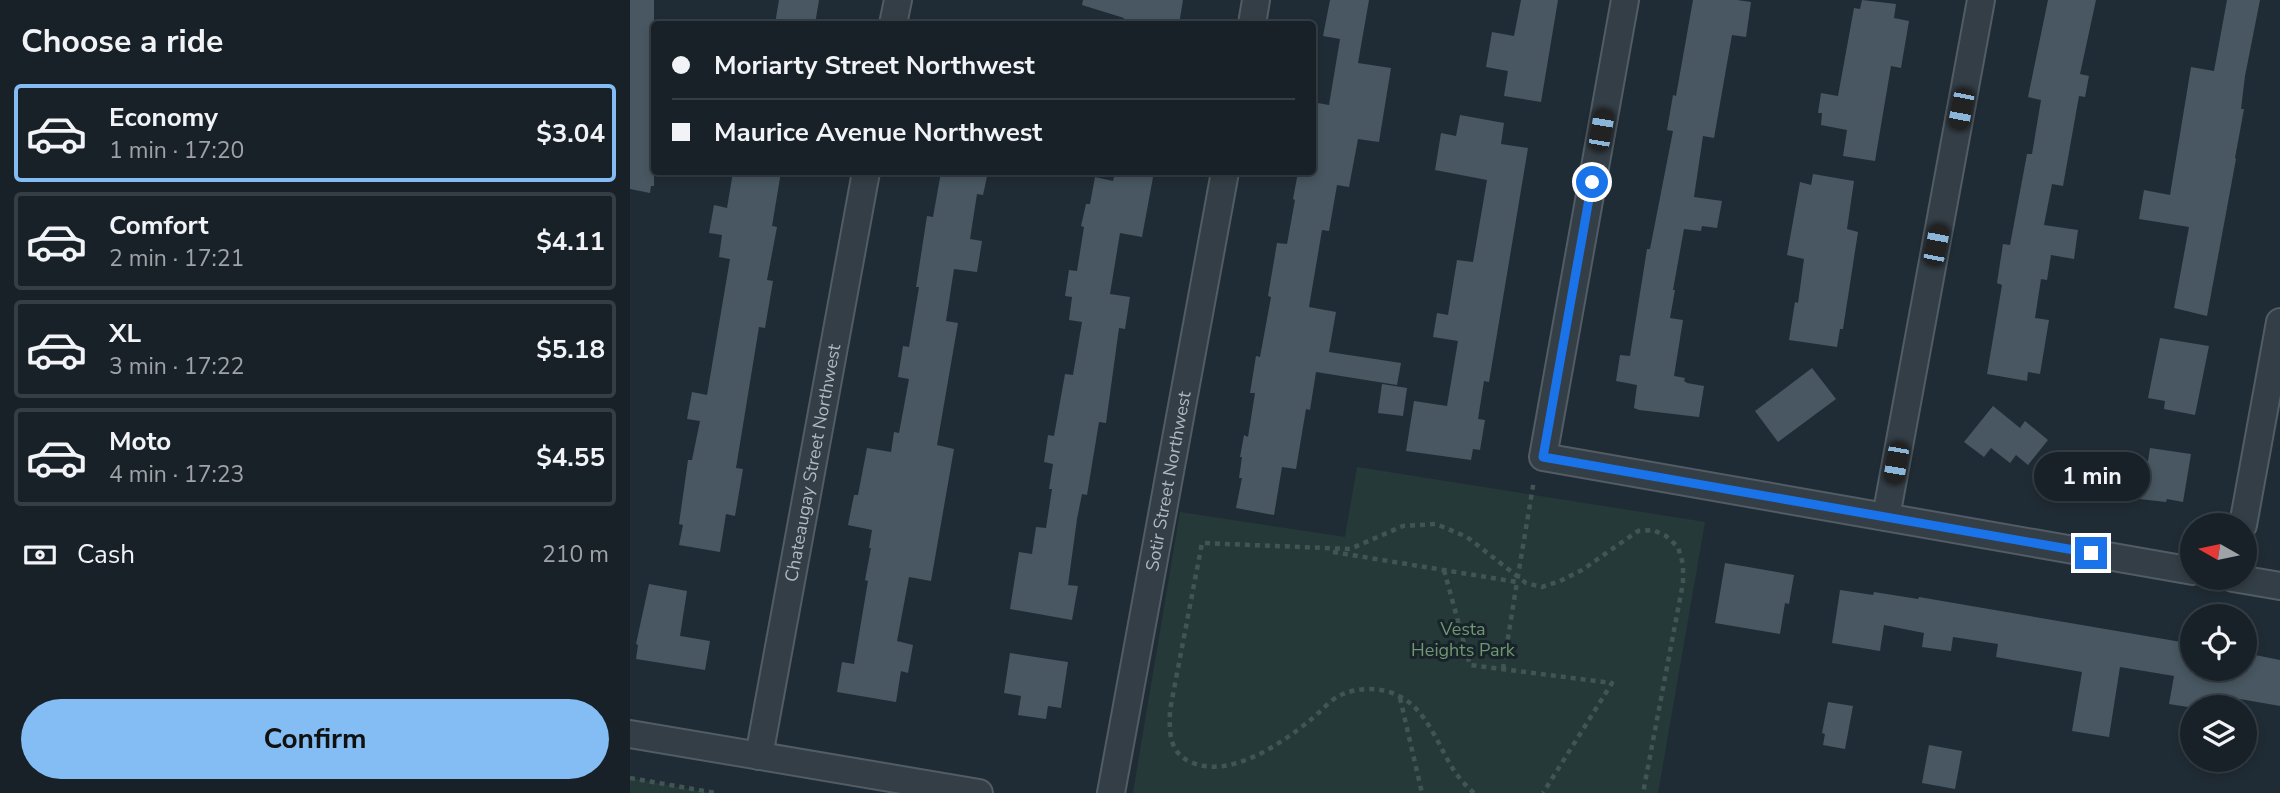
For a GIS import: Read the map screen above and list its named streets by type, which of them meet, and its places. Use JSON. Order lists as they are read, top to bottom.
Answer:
{
  "streets": {
    "street": ["Chateaugay Street Northwest", "Sotir Street Northwest"]
  },
  "parks": ["Vesta Heights Park"],
  "north": "left",
  "page": {
    "heading": "Choose a ride",
    "banner": ["Moriarty Street Northwest", "Maurice Avenue Northwest"],
    "list": [
      {
        "name": "Economy",
        "note": "1 min · 17:20",
        "value": "$3.04"
      },
      {
        "name": "Comfort",
        "note": "2 min · 17:21",
        "value": "$4.11"
      },
      {
        "name": "XL",
        "note": "3 min · 17:22",
        "value": "$5.18"
      },
      {
        "name": "Moto",
        "note": "4 min · 17:23",
        "value": "$4.55"
      }
    ],
    "bubble": "1 min",
    "pay": ["Cash", "210 m"],
    "buttons": "Confirm"
  }
}
